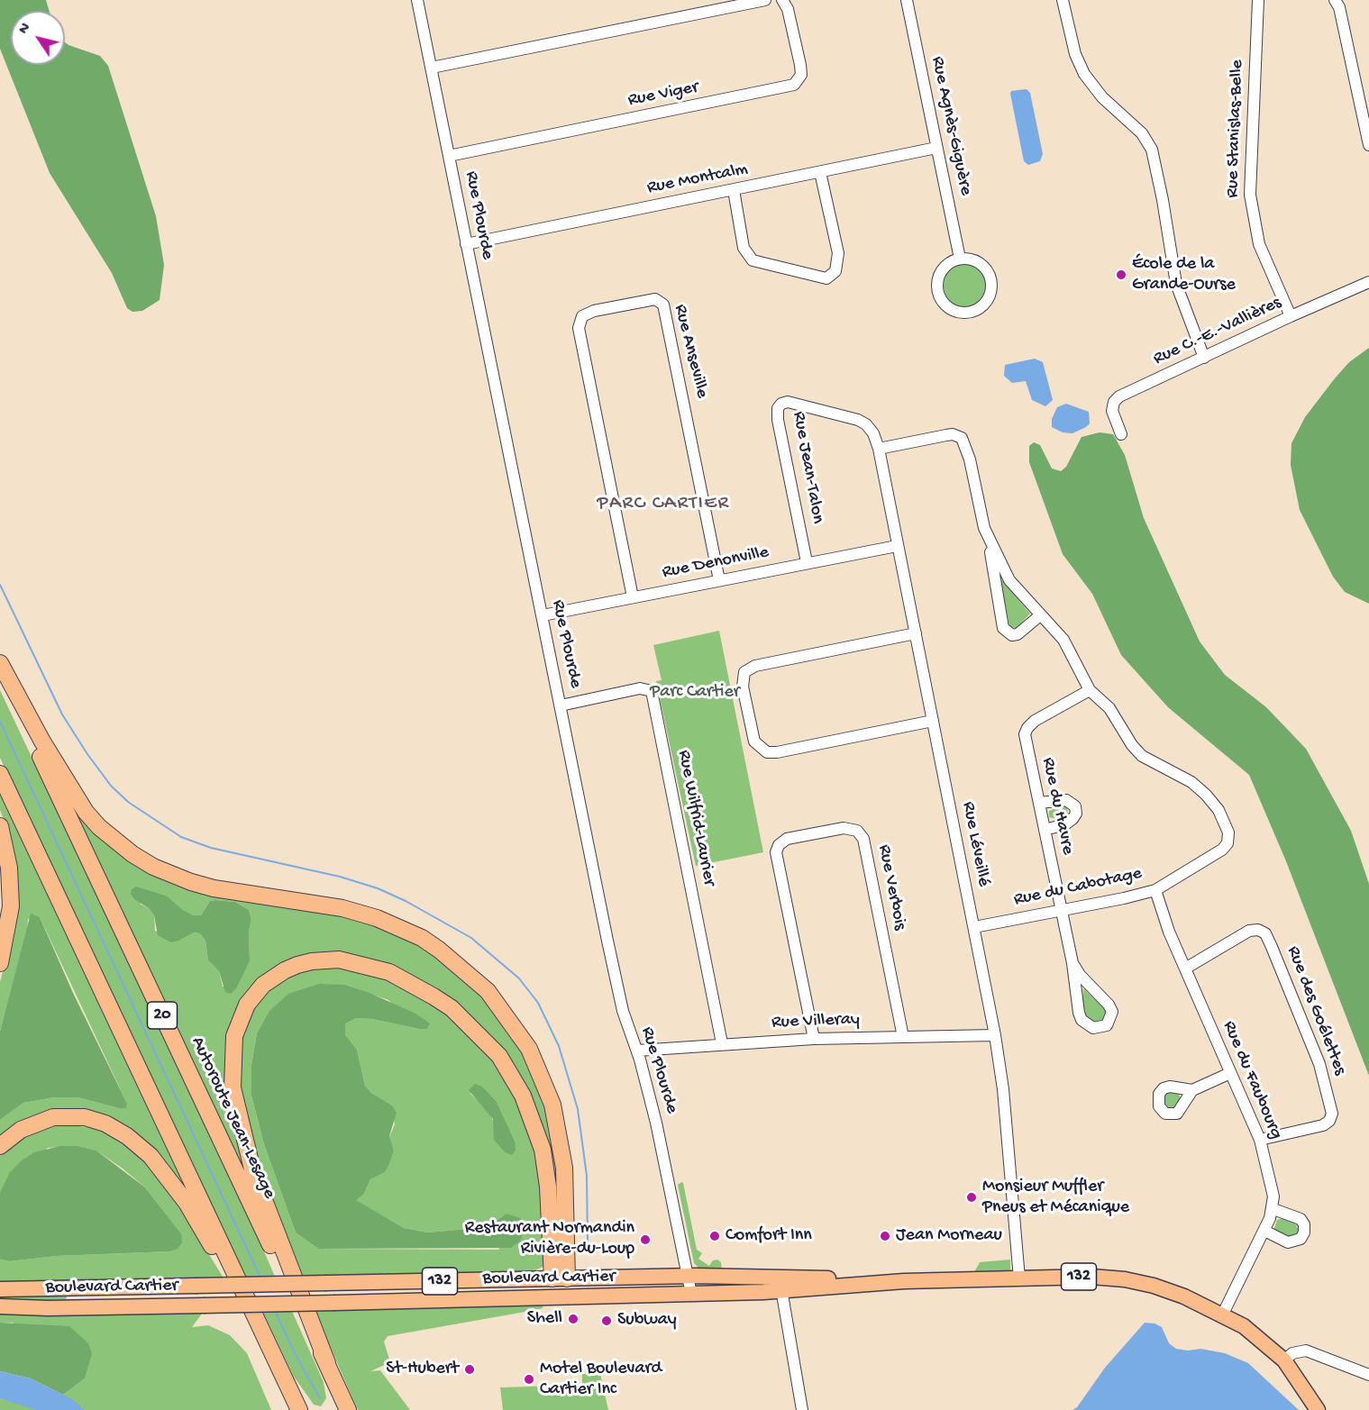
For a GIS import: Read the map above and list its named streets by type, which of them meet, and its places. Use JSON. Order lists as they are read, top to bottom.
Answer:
{
  "streets": {
    "highway": ["20", "Autoroute Jean-Lesage"],
    "main road": ["132", "Boulevard Cartier"],
    "street": [
      "Rue Viger",
      "Rue Agnès-Giguère",
      "Rue Stanislas-Belle",
      "Rue Montcalm",
      "Rue Plourde",
      "Rue C.-E.-Vallières",
      "Rue Anseville",
      "Rue Jean-Talon",
      "Rue Denonville",
      "Rue du Havre",
      "Rue Wilfrid-Laurier",
      "Rue Léveillé",
      "Rue Verbois",
      "Rue du Cabotage",
      "Rue des Goélettes",
      "Rue Villeray",
      "Rue du Faubourg"
    ]
  },
  "crossings": [
    ["Rue Viger", "Rue Plourde"],
    ["Rue Agnès-Giguère", "Rue Montcalm"],
    ["Rue Stanislas-Belle", "Rue C.-E.-Vallières"],
    ["Rue Montcalm", "Rue Plourde"],
    ["Rue Plourde", "Rue Denonville"],
    ["Rue Plourde", "Rue Wilfrid-Laurier"],
    ["Rue Plourde", "Rue Villeray"],
    ["Rue Plourde", "Boulevard Cartier"],
    ["Rue Anseville", "Rue Denonville"],
    ["Rue Jean-Talon", "Rue Denonville"],
    ["Rue Jean-Talon", "Rue Léveillé"],
    ["Rue Denonville", "Rue Léveillé"],
    ["Rue du Havre", "Rue du Cabotage"],
    ["Rue Wilfrid-Laurier", "Rue Villeray"],
    ["Rue Léveillé", "Rue du Cabotage"],
    ["Rue Léveillé", "Rue Villeray"],
    ["Rue Léveillé", "Boulevard Cartier"],
    ["Rue Verbois", "Rue Villeray"],
    ["Rue du Cabotage", "Rue du Faubourg"],
    ["Rue des Goélettes", "Rue du Faubourg"],
    ["Rue du Faubourg", "Boulevard Cartier"],
    ["132", "Boulevard Cartier"]
  ],
  "districts": ["PARC CARTIER"],
  "parks": ["Parc Cartier"],
  "places": [
    "École de la Grande-Ourse",
    "Monsieur Muffler Pneus et Mécanique",
    "Comfort Inn",
    "Jean Morneau",
    "Restaurant Normandin Rivière-du-Loup",
    "Shell",
    "Subway",
    "St-Hubert",
    "Motel Boulevard Cartier Inc"
  ],
  "north": "top left"
}
